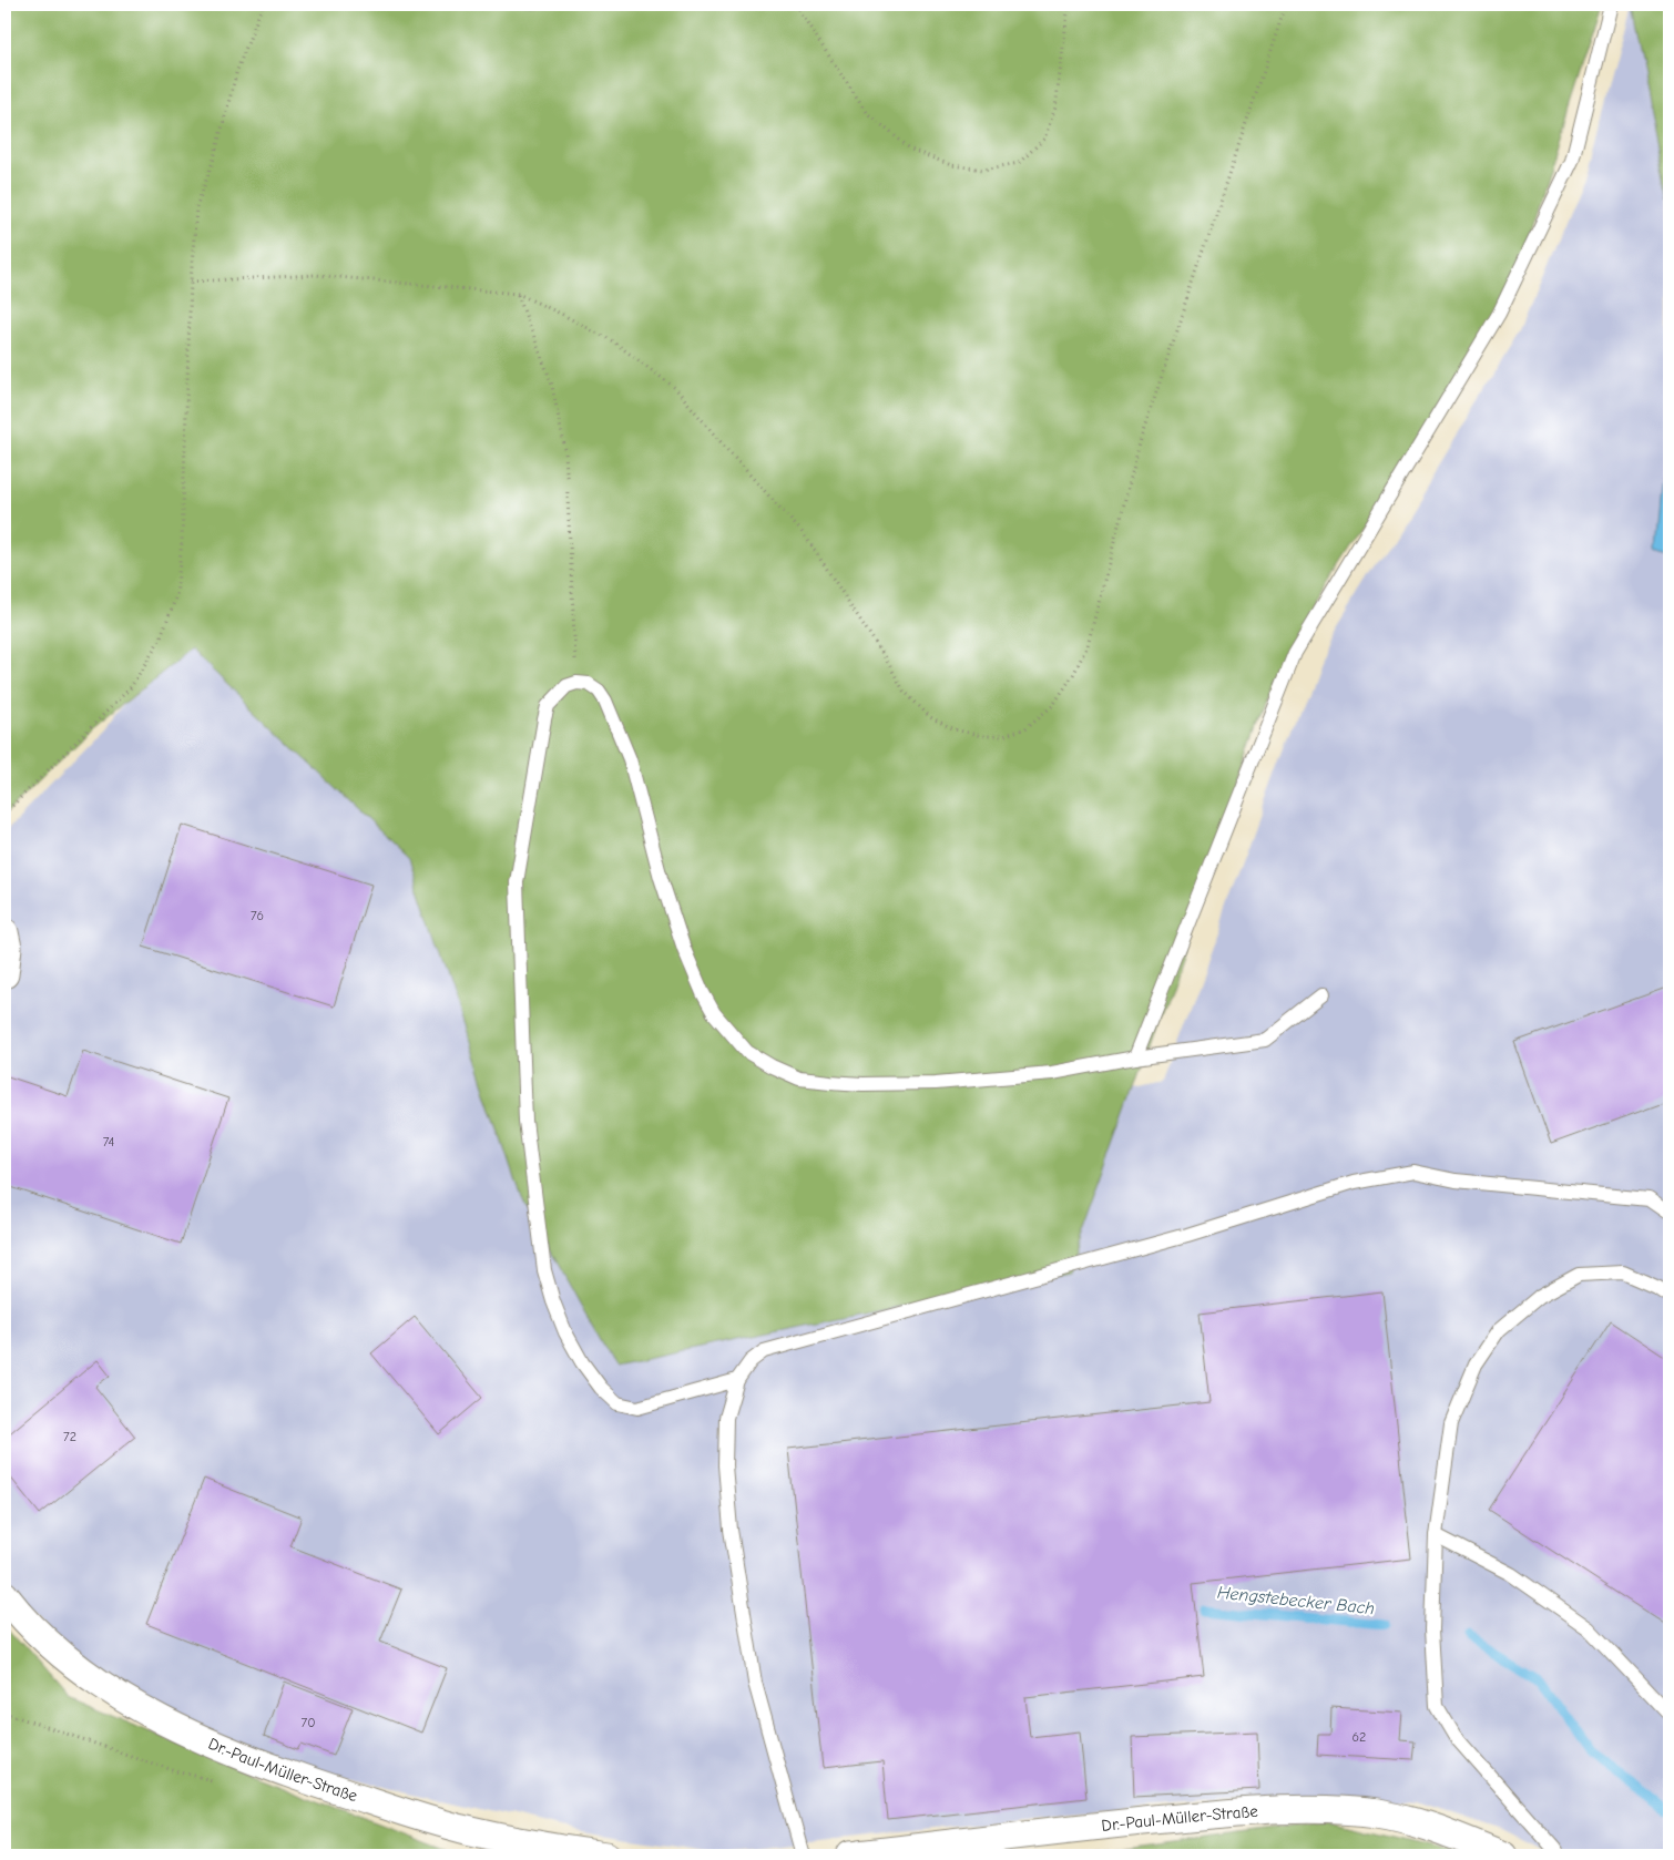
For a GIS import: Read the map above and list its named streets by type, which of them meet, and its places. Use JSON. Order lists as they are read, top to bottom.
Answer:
{
  "streets": {
    "street": ["Dr.-Paul-Müller-Straße"]
  },
  "water": ["Hengstebecker Bach"],
  "house_numbers": [
    "76",
    "74",
    "72",
    "70",
    "62"
  ]
}
